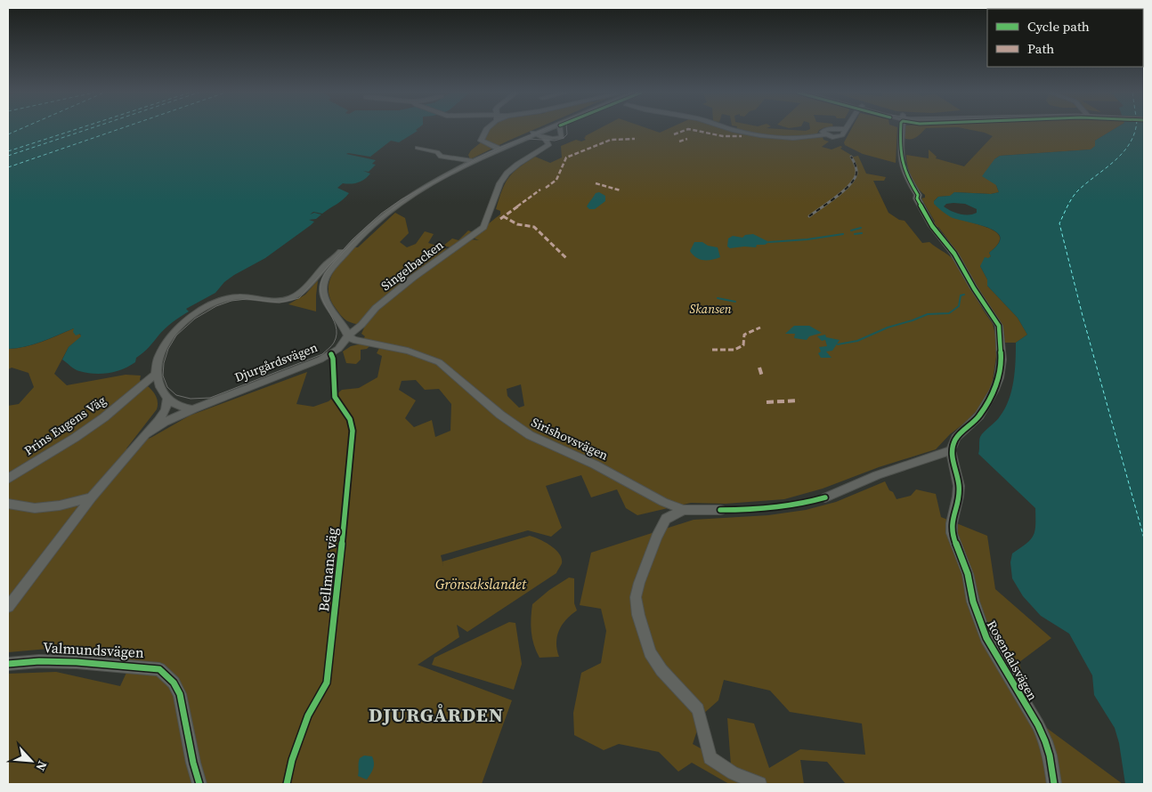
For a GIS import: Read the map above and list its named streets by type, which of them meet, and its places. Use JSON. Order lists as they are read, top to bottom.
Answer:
{
  "streets": {
    "street": [
      "Singelbacken",
      "Djurgårdsvägen",
      "Prins Eugens Väg",
      "Sirishovsvägen",
      "Valmundsvägen",
      "Rosendalsvägen"
    ],
    "cycle path": ["Bellmans väg"]
  },
  "crossings": [
    ["Singelbacken", "Djurgårdsvägen"],
    ["Singelbacken", "Sirishovsvägen"],
    ["Djurgårdsvägen", "Sirishovsvägen"]
  ],
  "districts": ["DJURGÅRDEN"],
  "parks": ["Skansen", "Grönsakslandet"],
  "legend": ["Cycle path", "Path"],
  "north": "bottom right"
}
